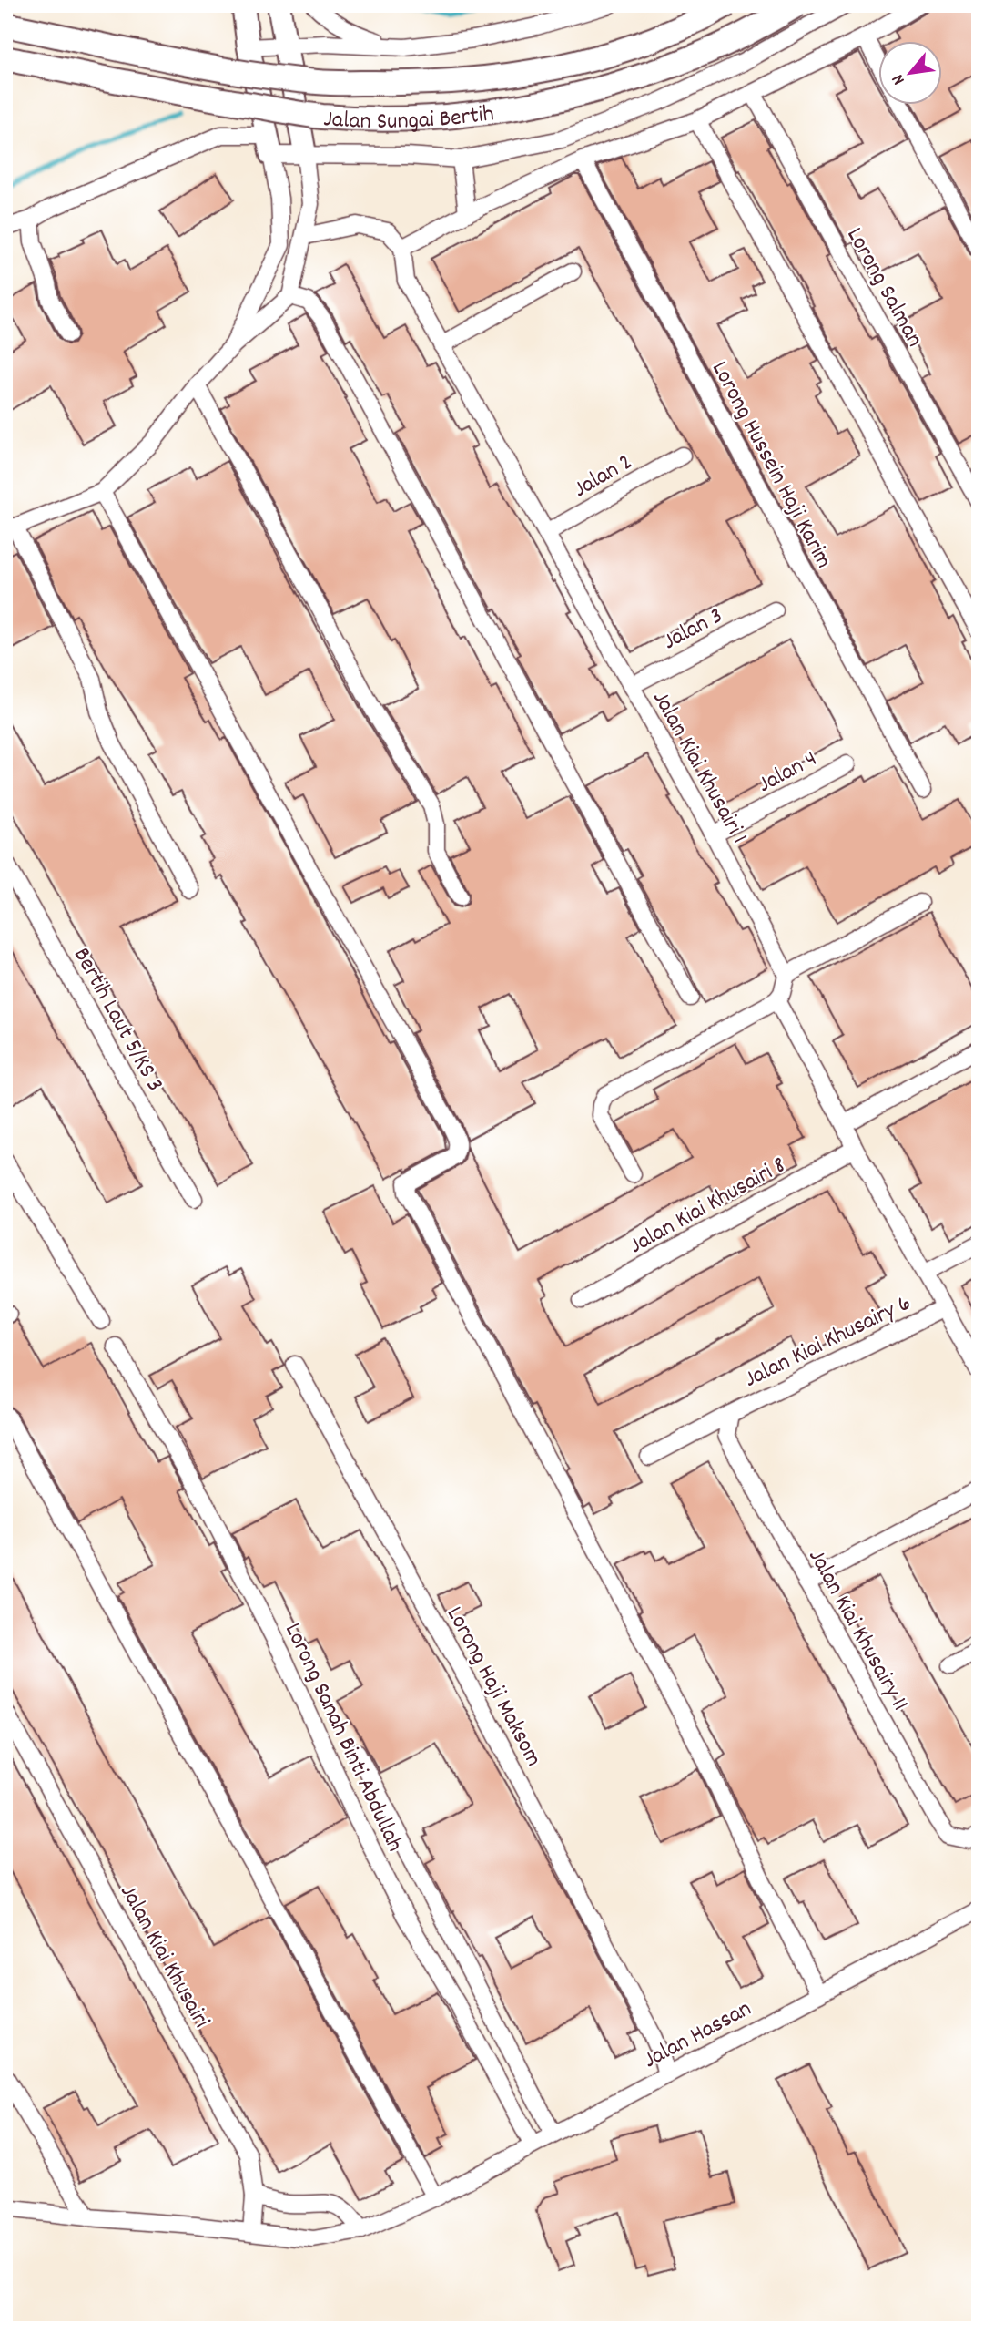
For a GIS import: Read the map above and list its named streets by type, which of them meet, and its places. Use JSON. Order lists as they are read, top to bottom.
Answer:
{
  "streets": {
    "main road": ["Jalan Sungai Bertih"],
    "street": [
      "Lorong Salman",
      "Lorong Hussein Haji Karim",
      "Jalan 2",
      "Jalan 3",
      "Jalan Kiai Khusairi 1",
      "Jalan 4",
      "Bertih Laut 5/KS 3",
      "Jalan Kiai Khusairi 8",
      "Jalan Kiai Khusairy 6",
      "Jalan Kiai Khusairy 11",
      "Lorong Haji Maksom",
      "Lorong Sanah Binti Abdullah",
      "Jalan Kiai Khusairi",
      "Jalan Hassan"
    ]
  },
  "crossings": [
    ["Jalan 2", "Jalan Kiai Khusairi 1"],
    ["Jalan 3", "Jalan Kiai Khusairi 1"],
    ["Jalan Kiai Khusairi 1", "Jalan 4"],
    ["Jalan Kiai Khusairy 6", "Jalan Kiai Khusairy 11"],
    ["Lorong Haji Maksom", "Jalan Hassan"],
    ["Lorong Sanah Binti Abdullah", "Jalan Hassan"],
    ["Jalan Kiai Khusairi", "Jalan Hassan"]
  ],
  "north": "bottom left"
}
